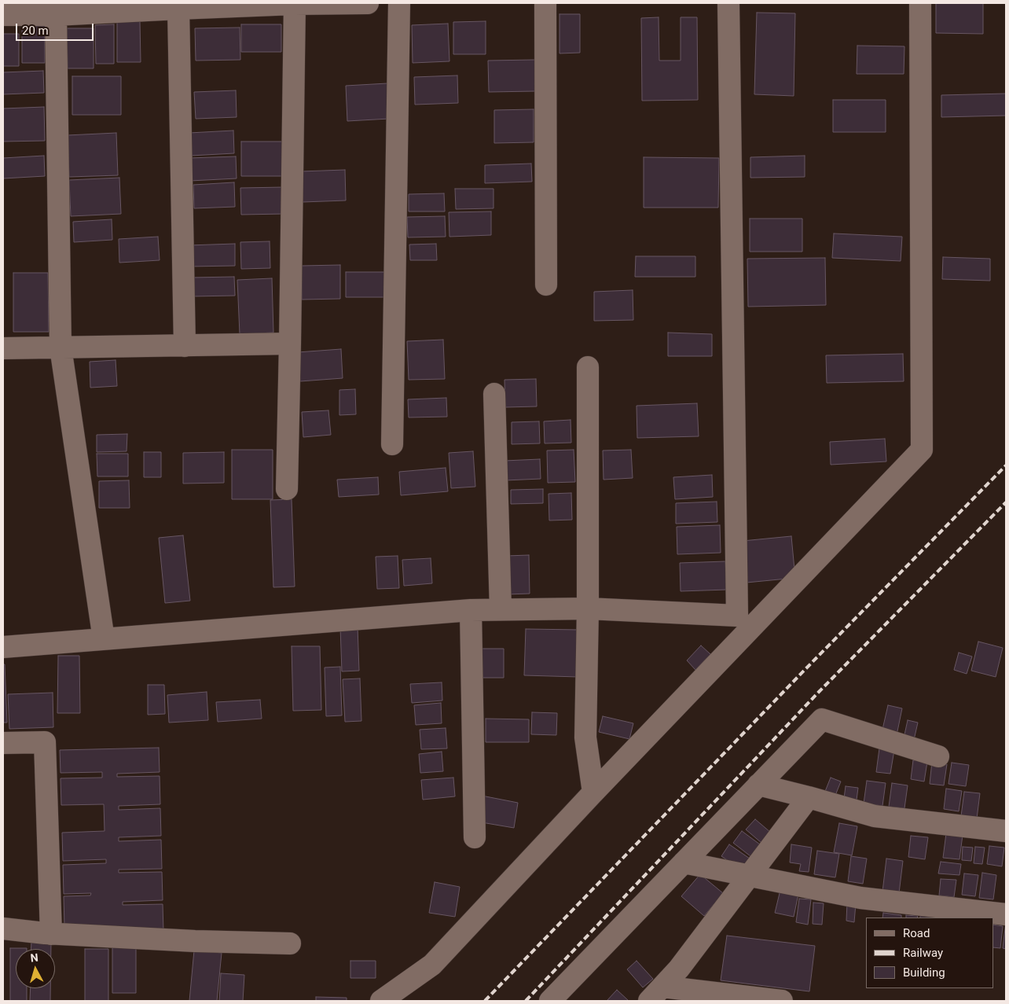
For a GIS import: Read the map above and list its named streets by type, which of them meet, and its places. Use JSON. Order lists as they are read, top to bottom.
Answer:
{
  "legend": ["Road", "Railway", "Building"],
  "scale_bar": "20 m",
  "north": "top"
}
